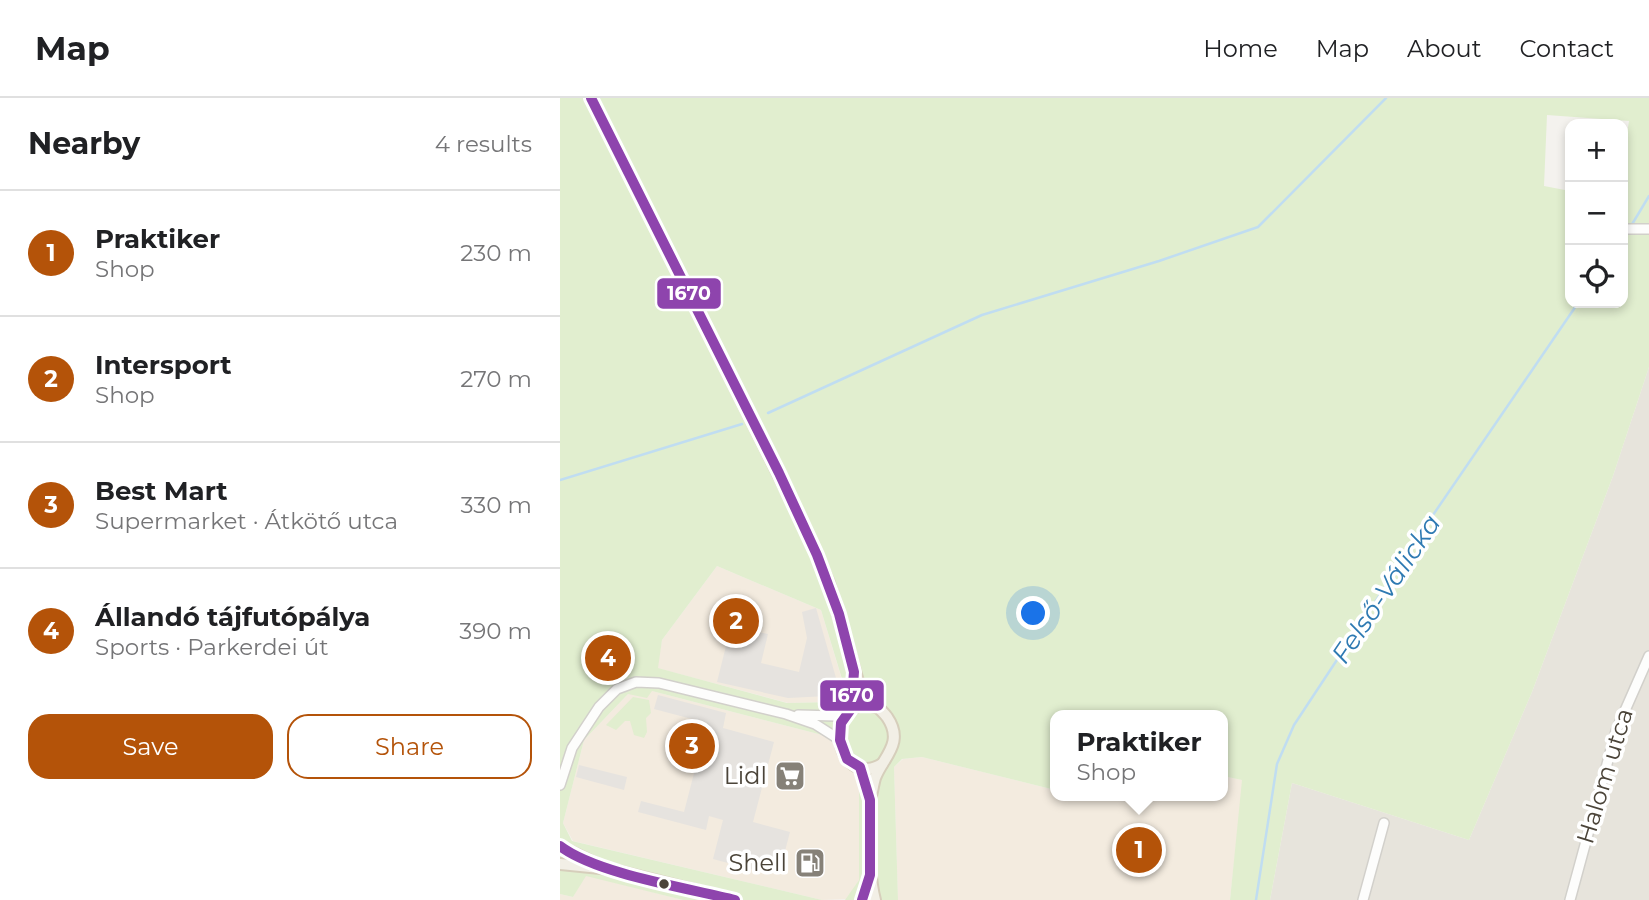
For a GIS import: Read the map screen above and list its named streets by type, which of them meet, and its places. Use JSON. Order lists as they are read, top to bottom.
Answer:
{
  "streets": {
    "street": ["Halom utca"]
  },
  "water": ["Felső-Válicka"],
  "places": {
    "supermarket": ["Lidl"],
    "fuel station": ["Shell"]
  },
  "lines": ["transit line 1670"],
  "page": {
    "header": "Map",
    "nav": [
      "Home",
      "Map",
      "About",
      "Contact"
    ],
    "heading": ["Nearby", "4 results"],
    "map_buttons": ["+", "−"],
    "list": [
      {
        "mark": "1",
        "name": "Praktiker",
        "note": "Shop",
        "value": "230 m"
      },
      {
        "mark": "2",
        "name": "Intersport",
        "note": "Shop",
        "value": "270 m"
      },
      {
        "mark": "3",
        "name": "Best Mart",
        "note": "Supermarket · Átkötő utca",
        "value": "330 m"
      },
      {
        "mark": "4",
        "name": "Állandó tájfutópálya",
        "note": "Sports · Parkerdei út",
        "value": "390 m"
      }
    ],
    "pins": [
      "2",
      "4",
      "3",
      "1"
    ],
    "buttons": ["Save", "Share"],
    "popup": ["Praktiker", "Shop"]
  }
}
